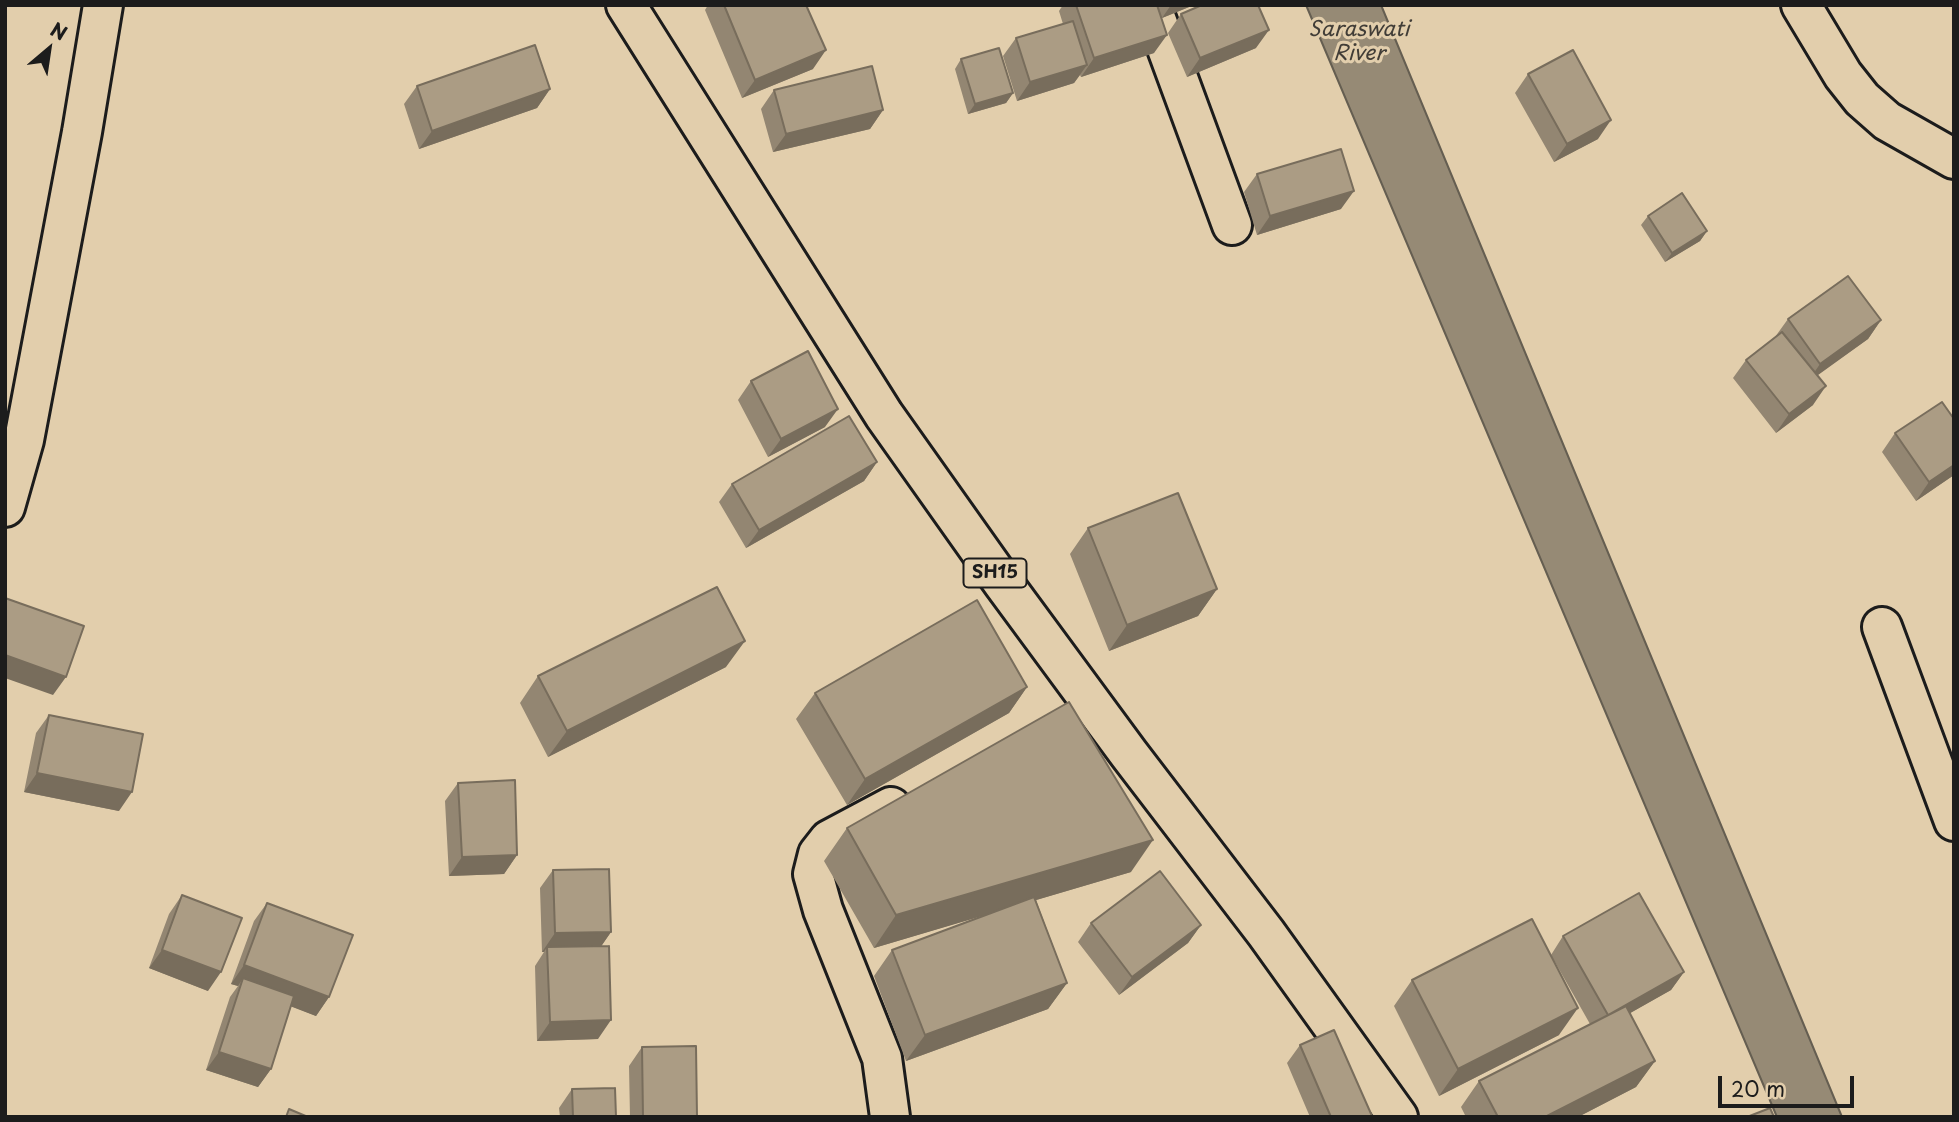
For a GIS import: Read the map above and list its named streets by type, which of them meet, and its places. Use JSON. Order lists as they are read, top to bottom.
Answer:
{
  "streets": {
    "street": ["SH15"]
  },
  "water": ["Saraswati River"],
  "scale_bar": "20 m",
  "north": "top right"
}
